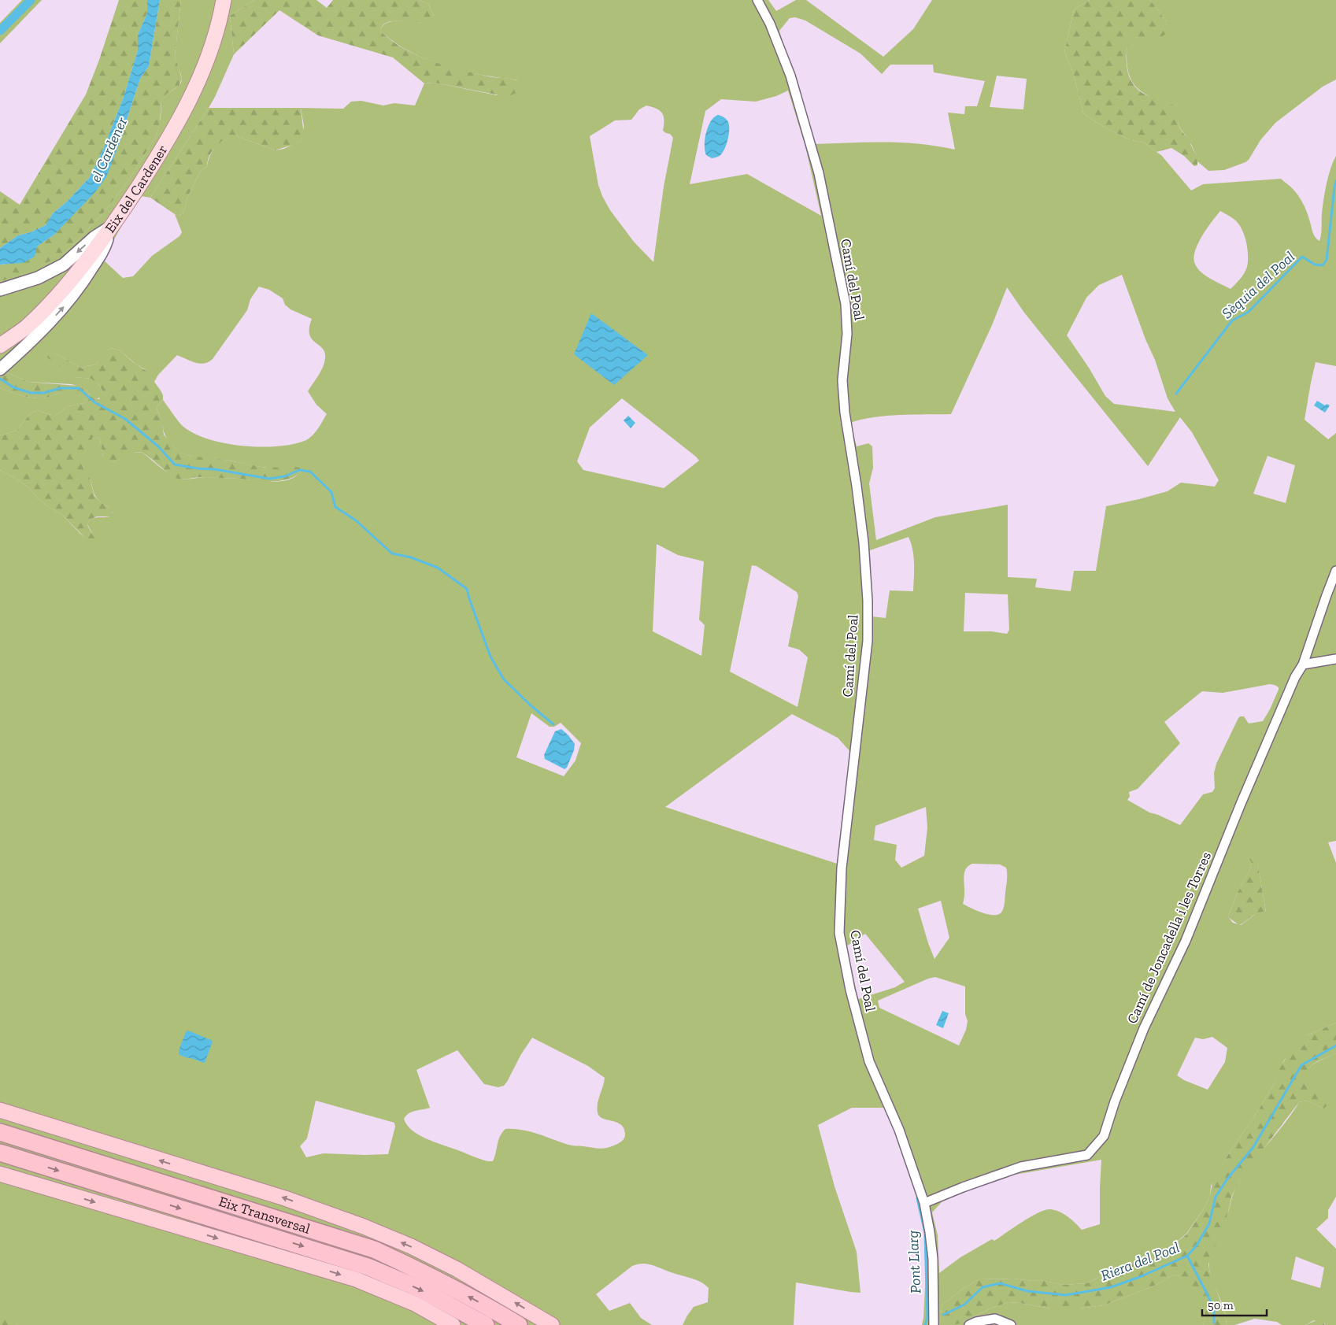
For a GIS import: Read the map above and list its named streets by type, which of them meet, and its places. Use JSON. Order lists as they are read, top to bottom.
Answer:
{
  "streets": {
    "highway": ["Eix Transversal"],
    "main road": ["Eix del Cardener"],
    "street": ["Camí del Poal", "Camí de Joncadella i les Torres"]
  },
  "crossings": [
    ["Camí del Poal", "Camí de Joncadella i les Torres"]
  ],
  "water": [
    "el Cardener",
    "Sèquia del Poal",
    "Riera del Poal",
    "Pont Llarg"
  ],
  "scale_bar": "50 m"
}
